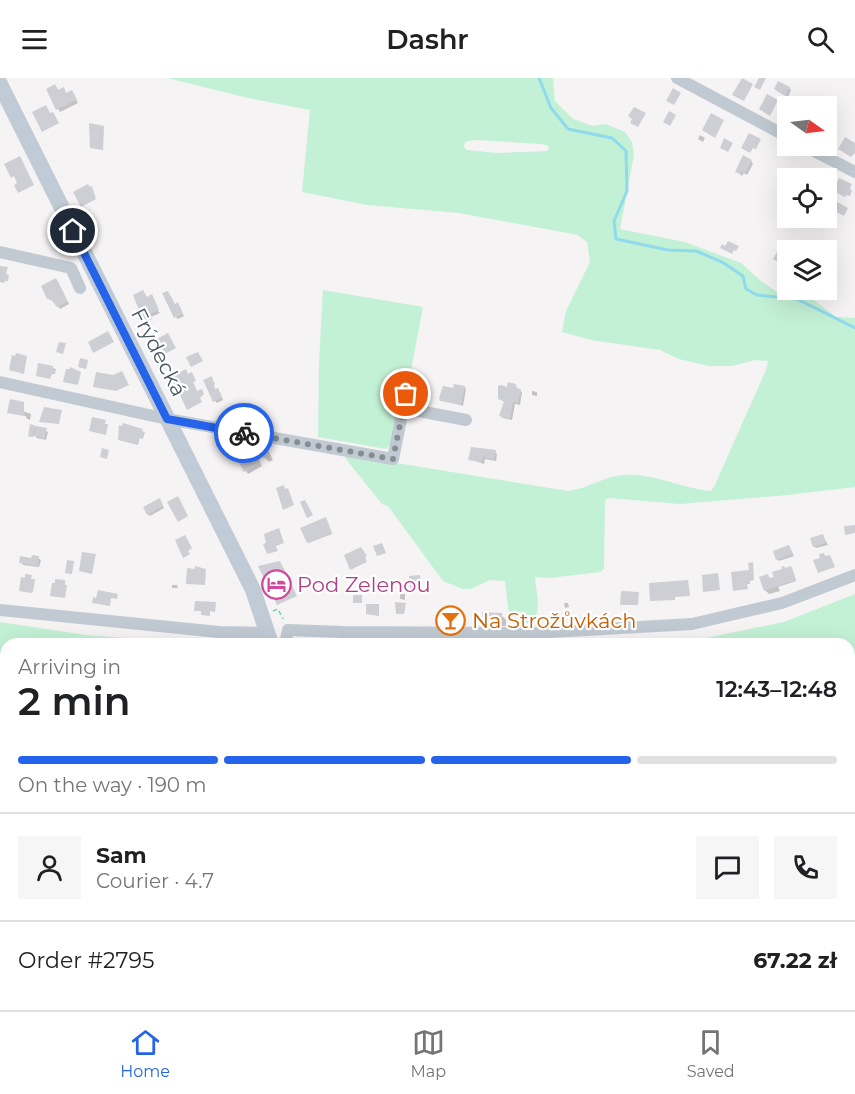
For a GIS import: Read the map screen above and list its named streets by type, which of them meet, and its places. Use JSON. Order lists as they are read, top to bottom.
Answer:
{
  "streets": {
    "main road": ["Frýdecká"]
  },
  "places": {
    "hotel": ["Pod Zelenou"],
    "bar": ["Na Strožůvkách"]
  },
  "north": "right",
  "page": {
    "header": "Dashr",
    "heading": ["2 min", "Arriving in", "12:43–12:48"],
    "panel": [
      "Sam",
      "Courier · 4.7",
      "Order #2795",
      "67.22 zł"
    ],
    "bar": "On the way · 190 m",
    "tabs": ["Home", "Map", "Saved"]
  }
}
